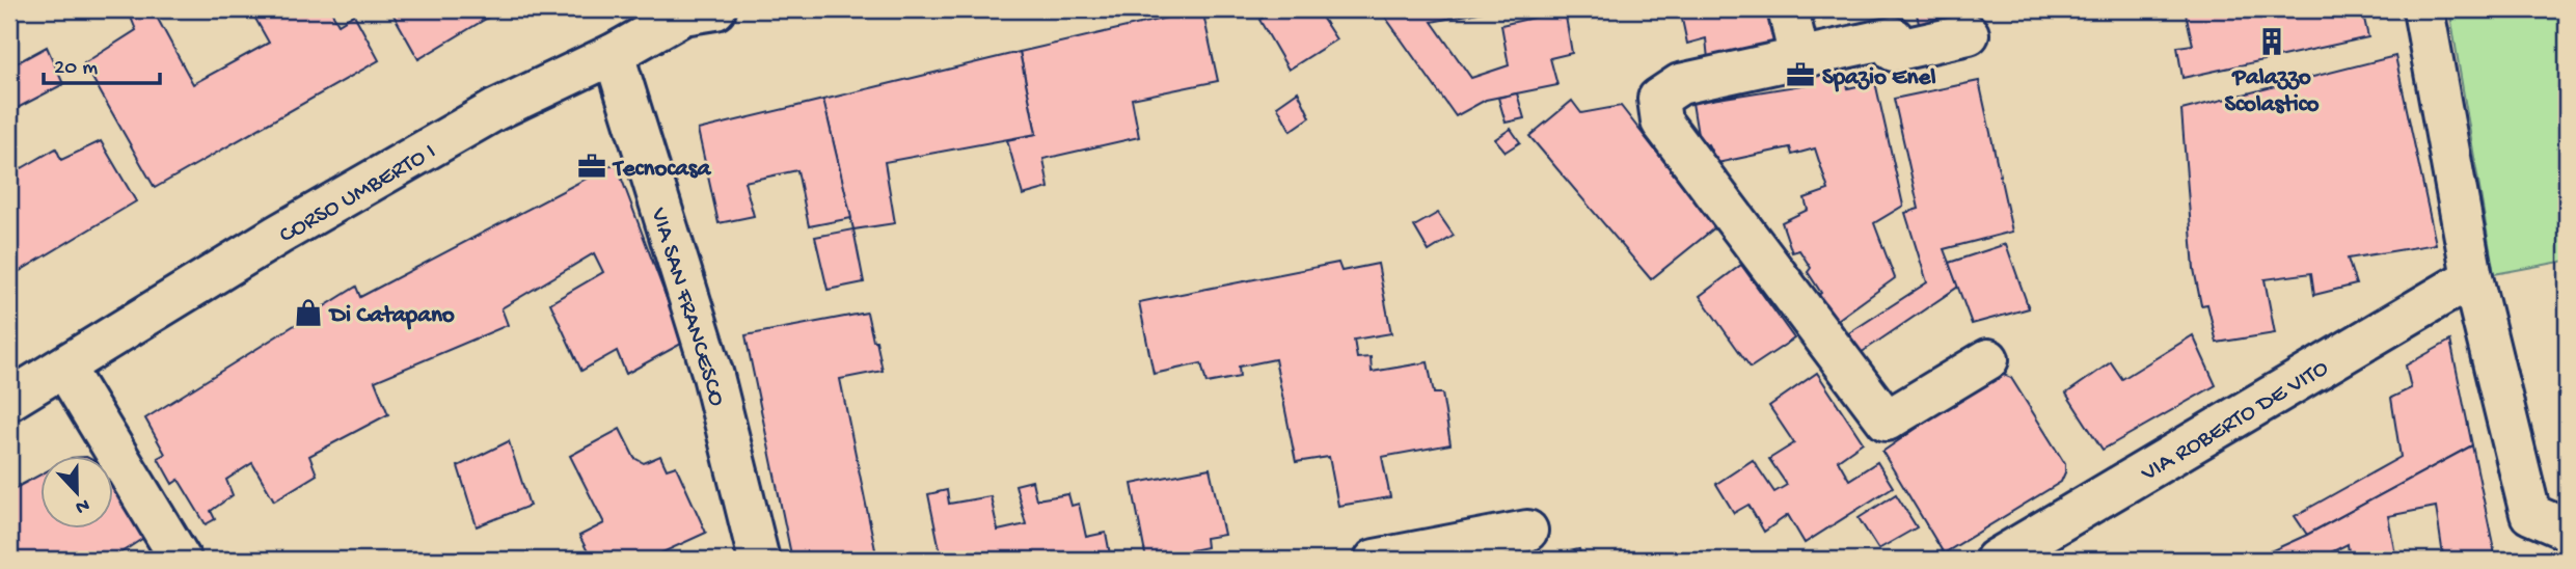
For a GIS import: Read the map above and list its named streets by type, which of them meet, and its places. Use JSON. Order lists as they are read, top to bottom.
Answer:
{
  "streets": {
    "street": ["CORSO UMBERTO I", "VIA SAN FRANCESCO", "VIA ROBERTO DE VITO"]
  },
  "crossings": [
    ["CORSO UMBERTO I", "VIA SAN FRANCESCO"]
  ],
  "places": {
    "building": ["Palazzo Scolastico"],
    "office": ["Spazio Enel", "Tecnocasa"],
    "shop": ["Di Catapano"]
  },
  "scale_bar": "20 m",
  "north": "bottom"
}
